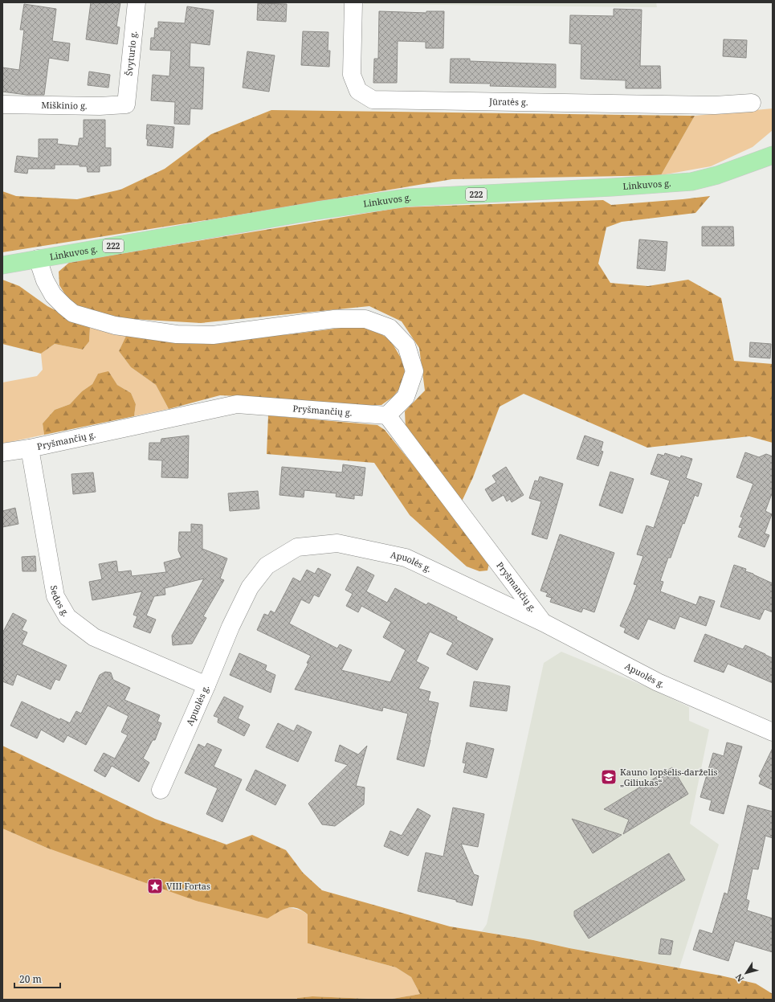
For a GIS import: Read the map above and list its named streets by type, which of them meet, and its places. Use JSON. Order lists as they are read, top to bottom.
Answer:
{
  "streets": {
    "main road": ["Linkuvos g.", "222"],
    "street": [
      "Švyturio g.",
      "Jūratės g.",
      "Miškinio g.",
      "Pryšmančių g.",
      "Apuolės g.",
      "Sedos g."
    ]
  },
  "crossings": [
    ["Švyturio g.", "Miškinio g."],
    ["Pryšmančių g.", "Apuolės g."],
    ["Pryšmančių g.", "Sedos g."],
    ["Apuolės g.", "Sedos g."]
  ],
  "places": {
    "school or university": ["Kauno lopšelis-darželis „Giliukas“"],
    "place": ["VIII Fortas"]
  },
  "scale_bar": "20 m",
  "north": "bottom left"
}
